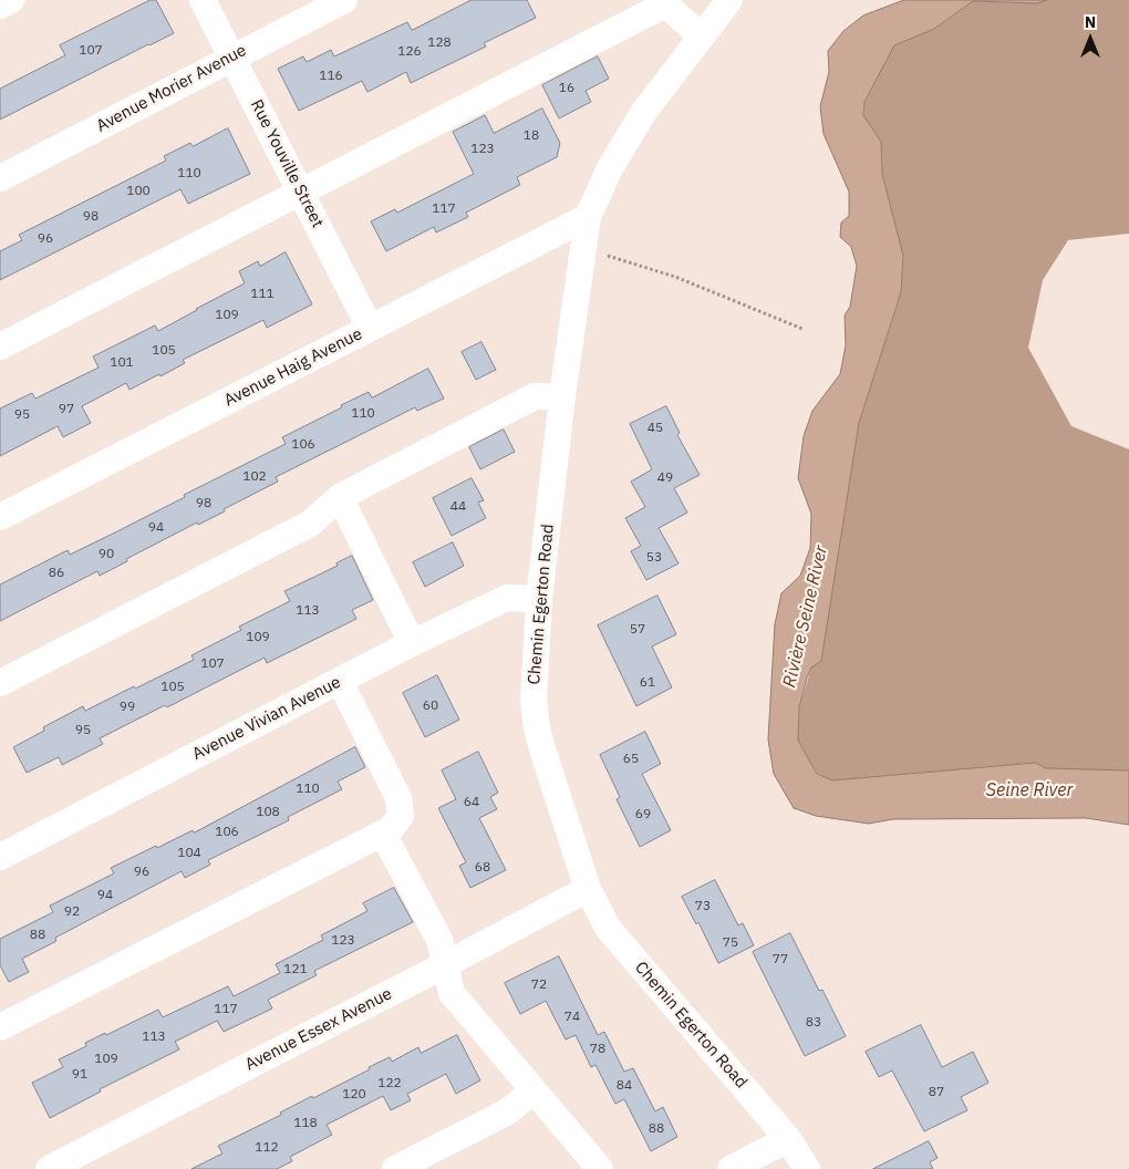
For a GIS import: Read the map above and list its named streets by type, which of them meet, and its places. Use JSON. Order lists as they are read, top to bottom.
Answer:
{
  "streets": {
    "street": [
      "Avenue Morier Avenue",
      "Rue Youville Street",
      "Avenue Haig Avenue",
      "Chemin Egerton Road",
      "Avenue Vivian Avenue",
      "Avenue Essex Avenue"
    ]
  },
  "crossings": [
    ["Avenue Morier Avenue", "Rue Youville Street"],
    ["Rue Youville Street", "Avenue Haig Avenue"],
    ["Avenue Haig Avenue", "Chemin Egerton Road"],
    ["Chemin Egerton Road", "Avenue Vivian Avenue"],
    ["Chemin Egerton Road", "Avenue Essex Avenue"]
  ],
  "water": ["Rivière Seine River", "Seine River"],
  "house_numbers": [
    "128",
    "107",
    "126",
    "116",
    "16",
    "18",
    "123",
    "110",
    "100",
    "117",
    "98",
    "96",
    "111",
    "109",
    "105",
    "101",
    "97",
    "110",
    "95",
    "45",
    "106",
    "102",
    "49",
    "98",
    "44",
    "94",
    "90",
    "53",
    "86",
    "113",
    "57",
    "109",
    "107",
    "61",
    "105",
    "60",
    "99",
    "95",
    "65",
    "110",
    "64",
    "108",
    "69",
    "106",
    "104",
    "68",
    "96",
    "94",
    "73",
    "92",
    "88",
    "123",
    "75",
    "77",
    "121",
    "72",
    "117",
    "74",
    "83",
    "113",
    "78",
    "109",
    "91",
    "122",
    "84",
    "87",
    "120",
    "118",
    "88",
    "112"
  ],
  "north": "top"
}
